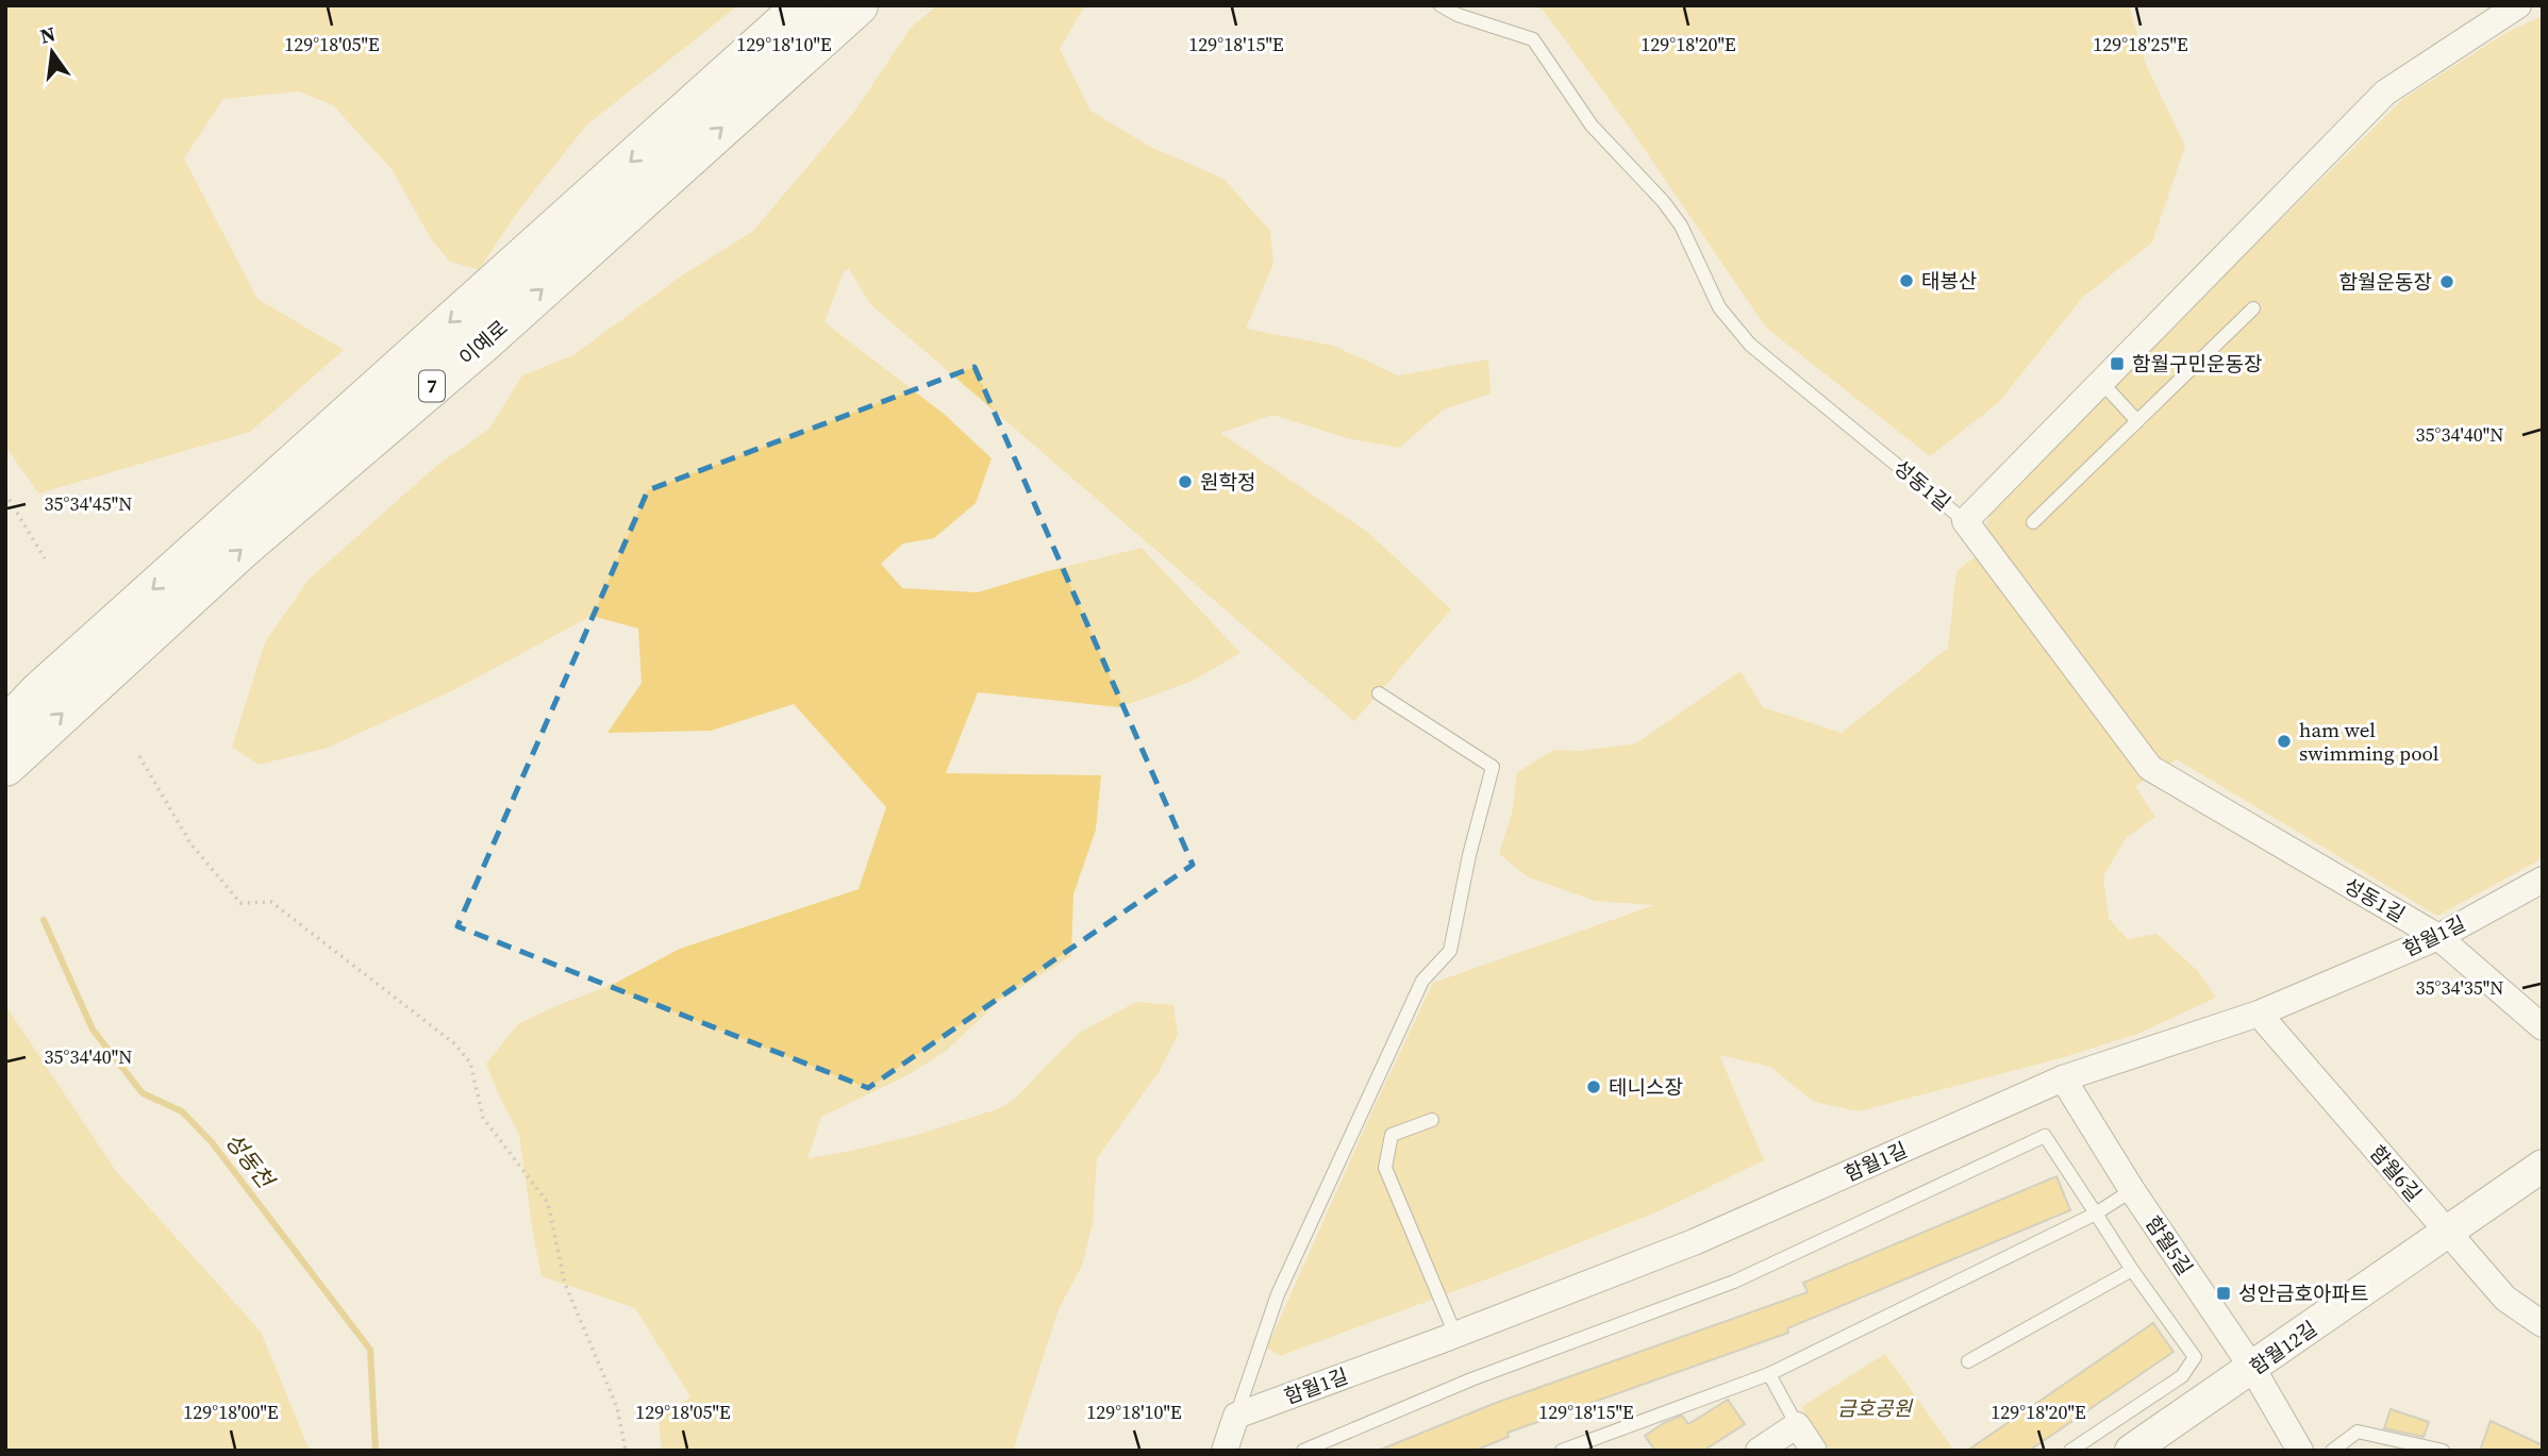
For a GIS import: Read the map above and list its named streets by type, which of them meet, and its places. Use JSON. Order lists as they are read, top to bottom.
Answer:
{
  "streets": {
    "highway": ["이예로", "7"],
    "street": [
      "성동1길",
      "함월1길",
      "함월6길",
      "함월5길",
      "함월12길"
    ]
  },
  "crossings": [
    ["성동1길", "함월1길"],
    ["함월1길", "함월6길"],
    ["함월1길", "함월5길"],
    ["함월6길", "함월12길"],
    ["함월5길", "함월12길"]
  ],
  "water": ["성동천"],
  "parks": ["금호공원"],
  "places": {
    "other": [
      "태봉산",
      "함월운동장",
      "원학정",
      "ham wel swimming pool",
      "테니스장"
    ],
    "transit": ["함월구민운동장", "성안금호아파트"]
  },
  "north": "top",
  "coordinates": [
    "129°18'05\"E",
    "129°18'10\"E",
    "129°18'15\"E",
    "129°18'20\"E",
    "129°18'25\"E",
    "35°34'40\"N",
    "35°34'45\"N",
    "35°34'35\"N",
    "129°18'00\"E"
  ]
}
